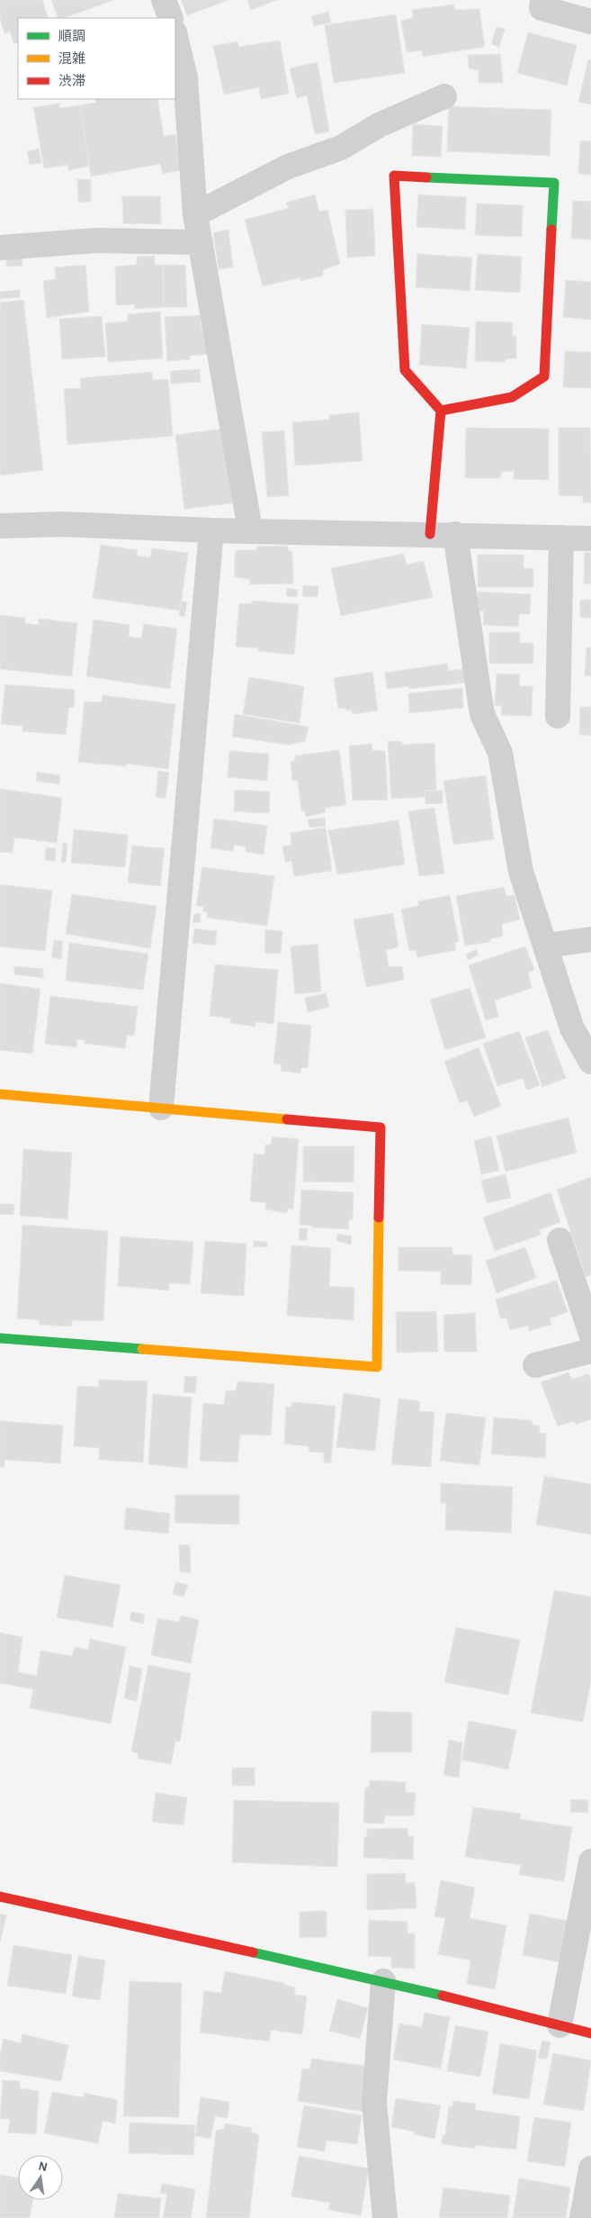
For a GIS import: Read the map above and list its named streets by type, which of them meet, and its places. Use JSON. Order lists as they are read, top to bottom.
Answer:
{
  "legend": ["順調", "混雑", "渋滞"],
  "north": "top"
}
